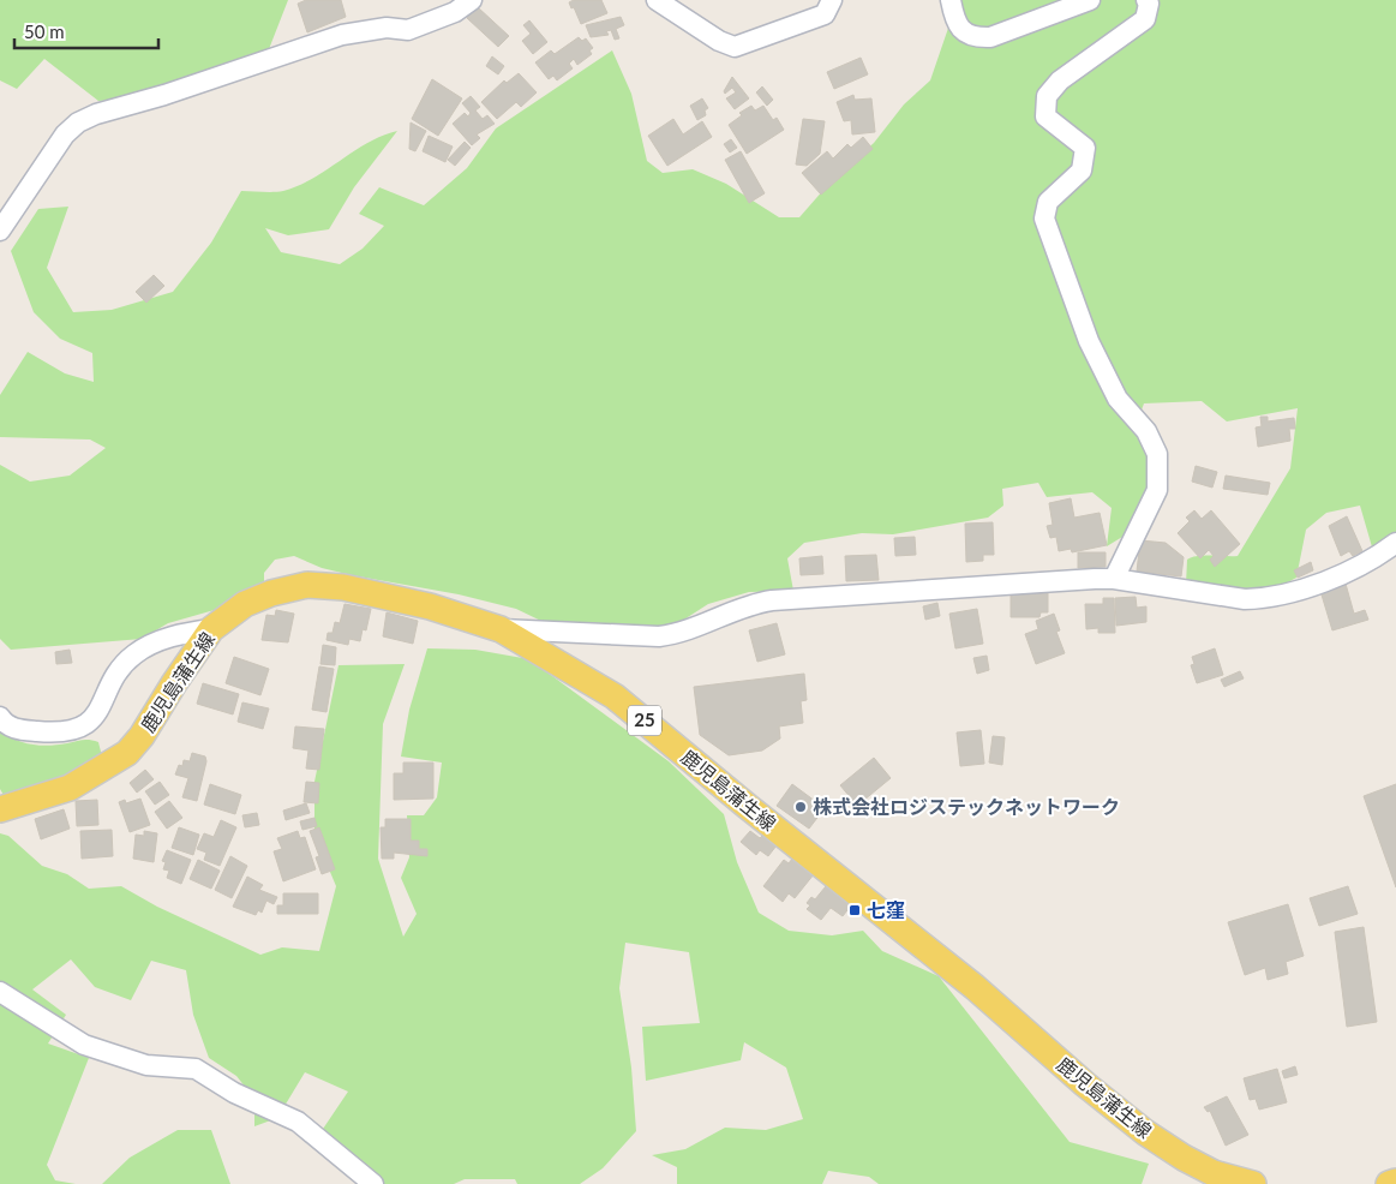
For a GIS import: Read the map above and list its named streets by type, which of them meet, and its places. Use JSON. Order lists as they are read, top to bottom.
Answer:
{
  "streets": {
    "main road": ["鹿児島蒲生線", "25"]
  },
  "places": {
    "other": ["株式会社ロジステックネットワーク"],
    "transit": ["七窪"]
  },
  "scale_bar": "50 m"
}
